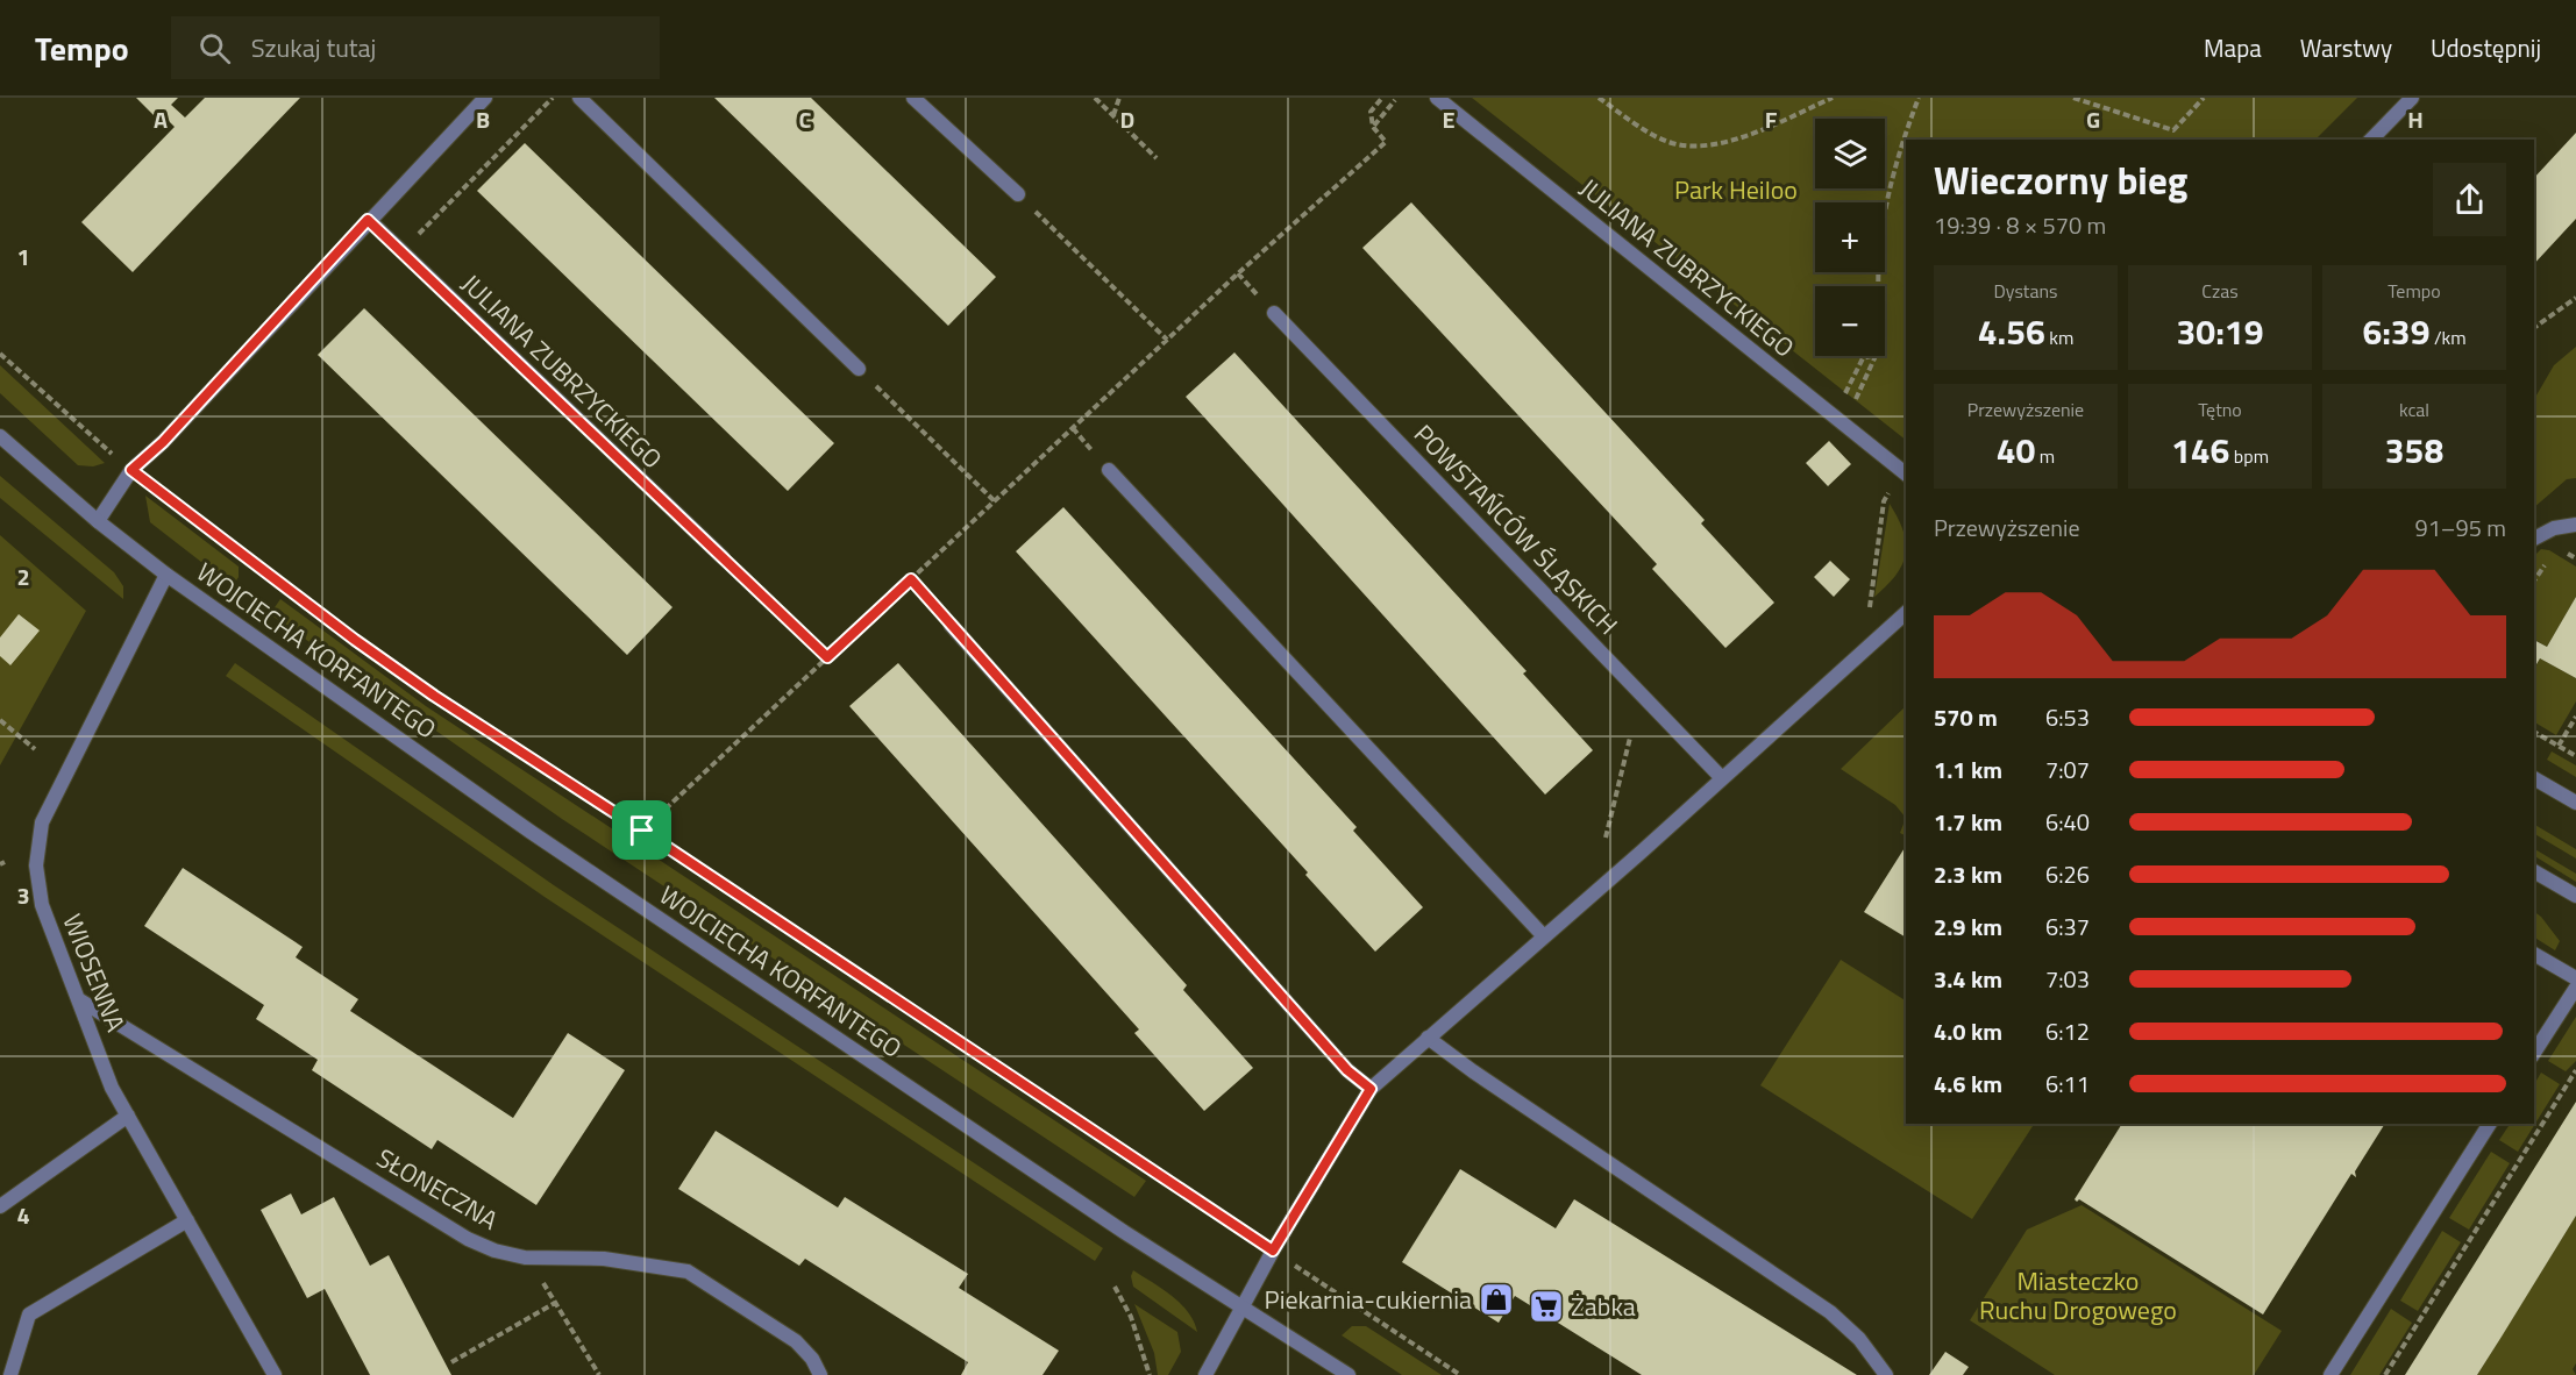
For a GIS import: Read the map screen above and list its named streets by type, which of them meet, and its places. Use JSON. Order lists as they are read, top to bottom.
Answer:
{
  "streets": {
    "street": [
      "JULIANA ZUBRZYCKIEGO",
      "POWSTAŃCÓW ŚLĄSKICH",
      "WOJCIECHA KORFANTEGO",
      "WIOSENNA",
      "SŁONECZNA"
    ]
  },
  "crossings": [
    ["WOJCIECHA KORFANTEGO", "WIOSENNA"],
    ["WIOSENNA", "SŁONECZNA"]
  ],
  "parks": ["Park Heiloo", "Miasteczko Ruchu Drogowego"],
  "places": {
    "shop": ["Piekarnia-cukiernia"],
    "supermarket": ["Żabka"]
  },
  "page": {
    "header": "Tempo",
    "search": "Szukaj tutaj",
    "nav": ["Mapa", "Warstwy", "Udostępnij"],
    "map_buttons": ["+", "−"],
    "heading": ["Wieczorny bieg", "19:39 · 8 × 570 m"],
    "stats": [
      ["Dystans", "4.56 km"],
      ["Czas", "30:19"],
      ["Tempo", "6:39 /km"],
      ["Przewyższenie", "40 m"],
      ["Tętno", "146 bpm"],
      ["kcal", "358"]
    ],
    "chart": ["Przewyższenie", "91–95 m"],
    "list": [
      {
        "name": "570 m",
        "note": "6:53"
      },
      {
        "name": "1.1 km",
        "note": "7:07"
      },
      {
        "name": "1.7 km",
        "note": "6:40"
      },
      {
        "name": "2.3 km",
        "note": "6:26"
      },
      {
        "name": "2.9 km",
        "note": "6:37"
      },
      {
        "name": "3.4 km",
        "note": "7:03"
      },
      {
        "name": "4.0 km",
        "note": "6:12"
      },
      {
        "name": "4.6 km",
        "note": "6:11"
      }
    ]
  },
  "grid": {
    "columns": [
      "A",
      "B",
      "C",
      "D",
      "E",
      "F",
      "G",
      "H"
    ],
    "rows": [
      "1",
      "2",
      "3",
      "4"
    ]
  }
}
